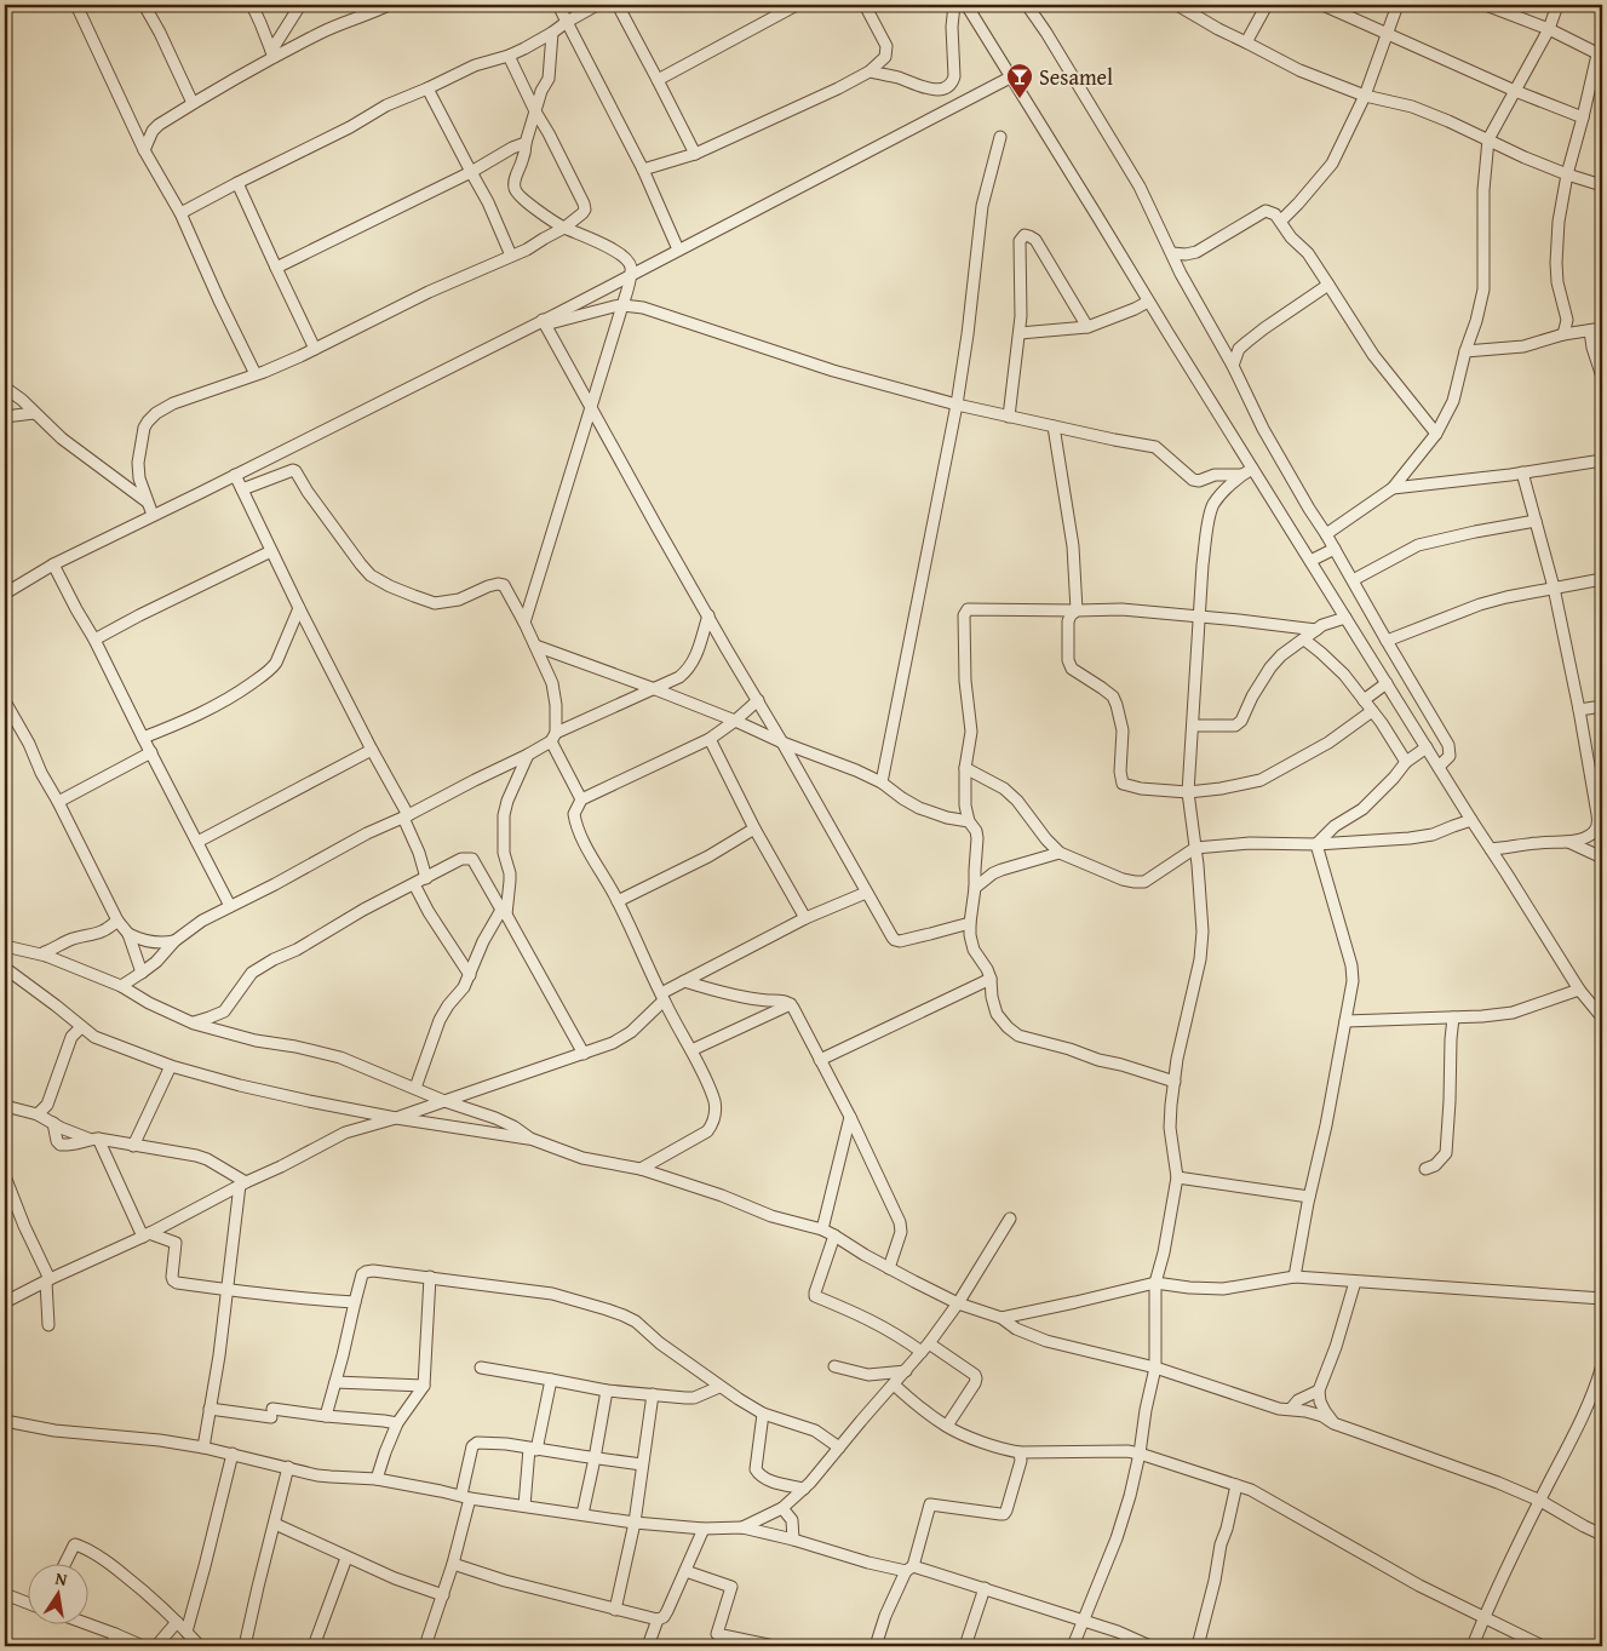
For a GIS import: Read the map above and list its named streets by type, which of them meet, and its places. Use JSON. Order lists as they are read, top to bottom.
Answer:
{
  "places": {
    "bar": ["Sesamel"]
  },
  "north": "top"
}
